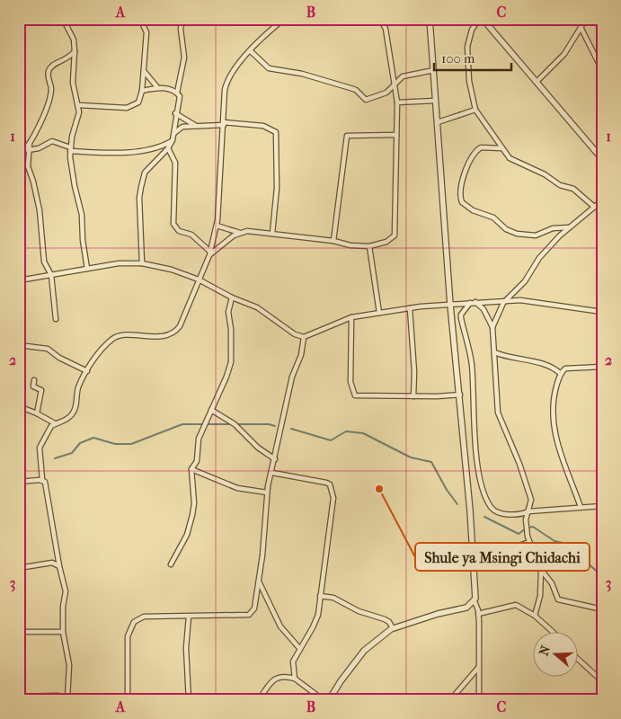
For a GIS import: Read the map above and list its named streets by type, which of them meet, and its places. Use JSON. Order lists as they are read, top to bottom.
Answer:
{
  "places": ["Shule ya Msingi Chidachi"],
  "scale_bar": "100 m",
  "north": "left",
  "grid": {
    "columns": ["A", "B", "C"],
    "rows": ["1", "2", "3"]
  }
}
